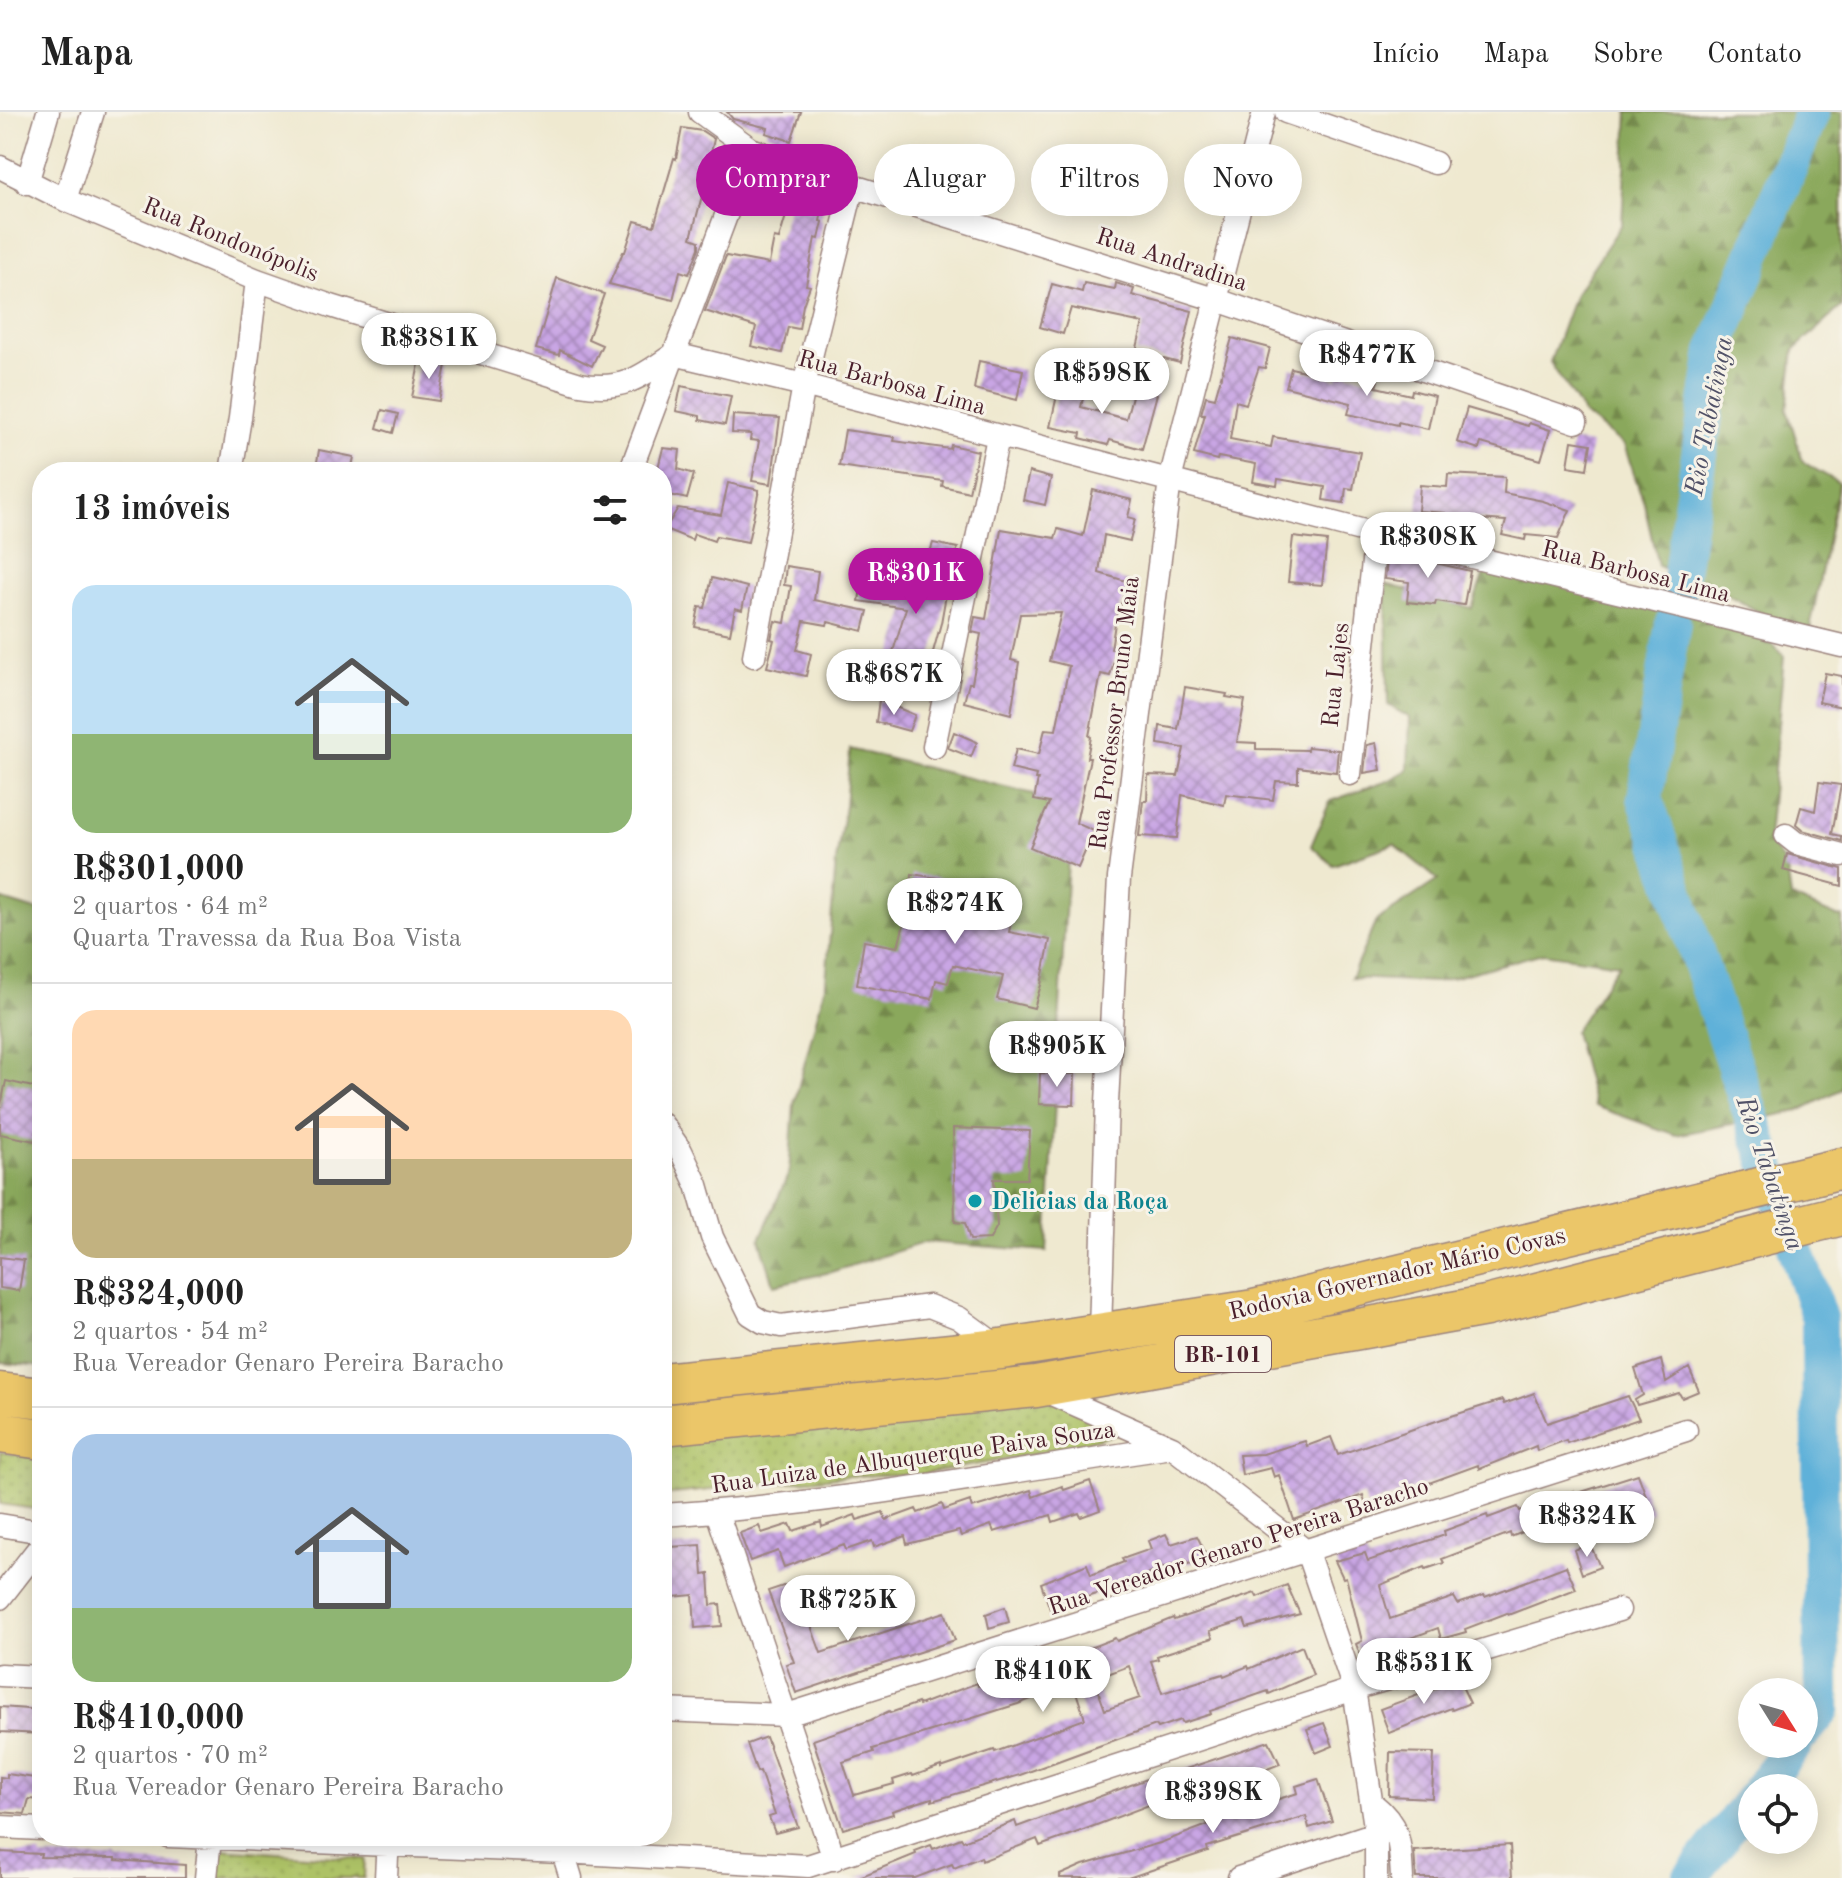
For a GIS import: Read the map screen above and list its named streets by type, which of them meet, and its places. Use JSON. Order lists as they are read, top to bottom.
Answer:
{
  "streets": {
    "highway": ["Rodovia Governador Mário Covas", "BR-101"],
    "street": [
      "Rua Rondonópolis",
      "Rua Andradina",
      "Rua Barbosa Lima",
      "Rua Lajes",
      "Rua Professor Bruno Maia",
      "Rua Luiza de Albuquerque Paiva Souza",
      "Rua Vereador Genaro Pereira Baracho"
    ]
  },
  "crossings": [
    ["Rua Rondonópolis", "Rua Barbosa Lima"],
    ["Rua Andradina", "Rua Professor Bruno Maia"],
    ["Rua Barbosa Lima", "Rua Lajes"],
    ["Rua Barbosa Lima", "Rua Professor Bruno Maia"],
    ["Rua Professor Bruno Maia", "Rodovia Governador Mário Covas"]
  ],
  "water": ["Rio Tabatinga"],
  "places": ["Delicias da Roça"],
  "north": "bottom right",
  "page": {
    "header": "Mapa",
    "nav": [
      "Início",
      "Mapa",
      "Sobre",
      "Contato"
    ],
    "chip": [
      "Comprar",
      "Alugar",
      "Filtros",
      "Novo"
    ],
    "price": [
      "R$381K",
      "R$477K",
      "R$598K",
      "R$308K",
      "R$301K",
      "R$687K",
      "R$274K",
      "R$905K",
      "R$324K",
      "R$725K",
      "R$531K",
      "R$410K",
      "R$398K"
    ],
    "heading": "13 imóveis",
    "list": [
      {
        "name": "R$301,000",
        "note": "2 quartos · 64 m² · Quarta Travessa da Rua Boa Vista"
      },
      {
        "name": "R$324,000",
        "note": "2 quartos · 54 m² · Rua Vereador Genaro Pereira Baracho"
      },
      {
        "name": "R$410,000",
        "note": "2 quartos · 70 m² · Rua Vereador Genaro Pereira Baracho"
      }
    ]
  }
}
